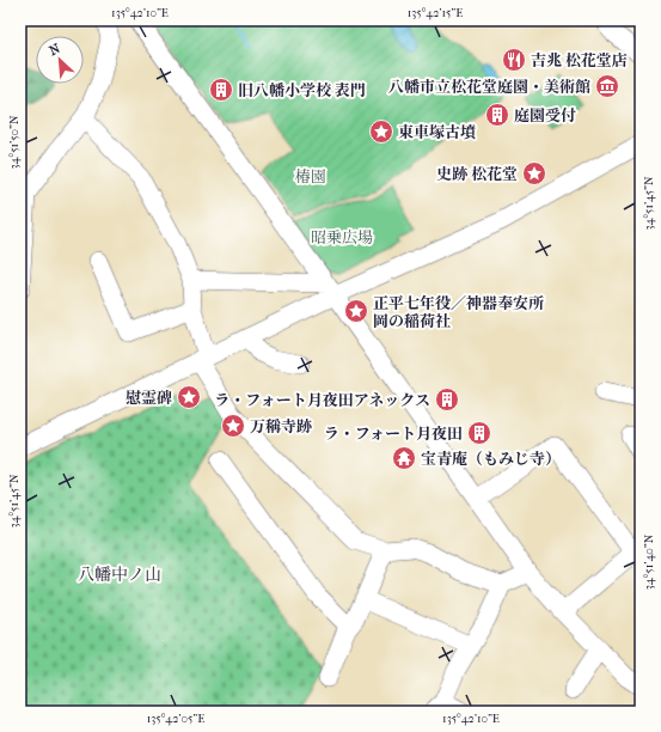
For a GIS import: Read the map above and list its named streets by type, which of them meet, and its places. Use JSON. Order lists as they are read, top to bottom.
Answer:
{
  "districts": ["八幡中ノ山"],
  "parks": ["椿園", "昭乗広場"],
  "places": {
    "restaurant": ["吉兆 松花堂店"],
    "museum": ["八幡市立松花堂庭園・美術館"],
    "building": [
      "旧八幡小学校 表門",
      "庭園受付",
      "ラ・フォート月夜田アネックス",
      "ラ・フォート月夜田"
    ],
    "place": [
      "東車塚古墳",
      "史跡 松花堂",
      "正平七年役／神器奉安所 岡の稲荷社",
      "慰霊碑",
      "万稱寺跡"
    ],
    "temple": ["宝青庵（もみじ寺）"]
  },
  "north": "top left",
  "coordinates": [
    "135°42'10\"E",
    "135°42'15\"E",
    "34°51'50\"N",
    "34°51'45\"N",
    "34°51'40\"N",
    "135°42'05\"E"
  ]
}
